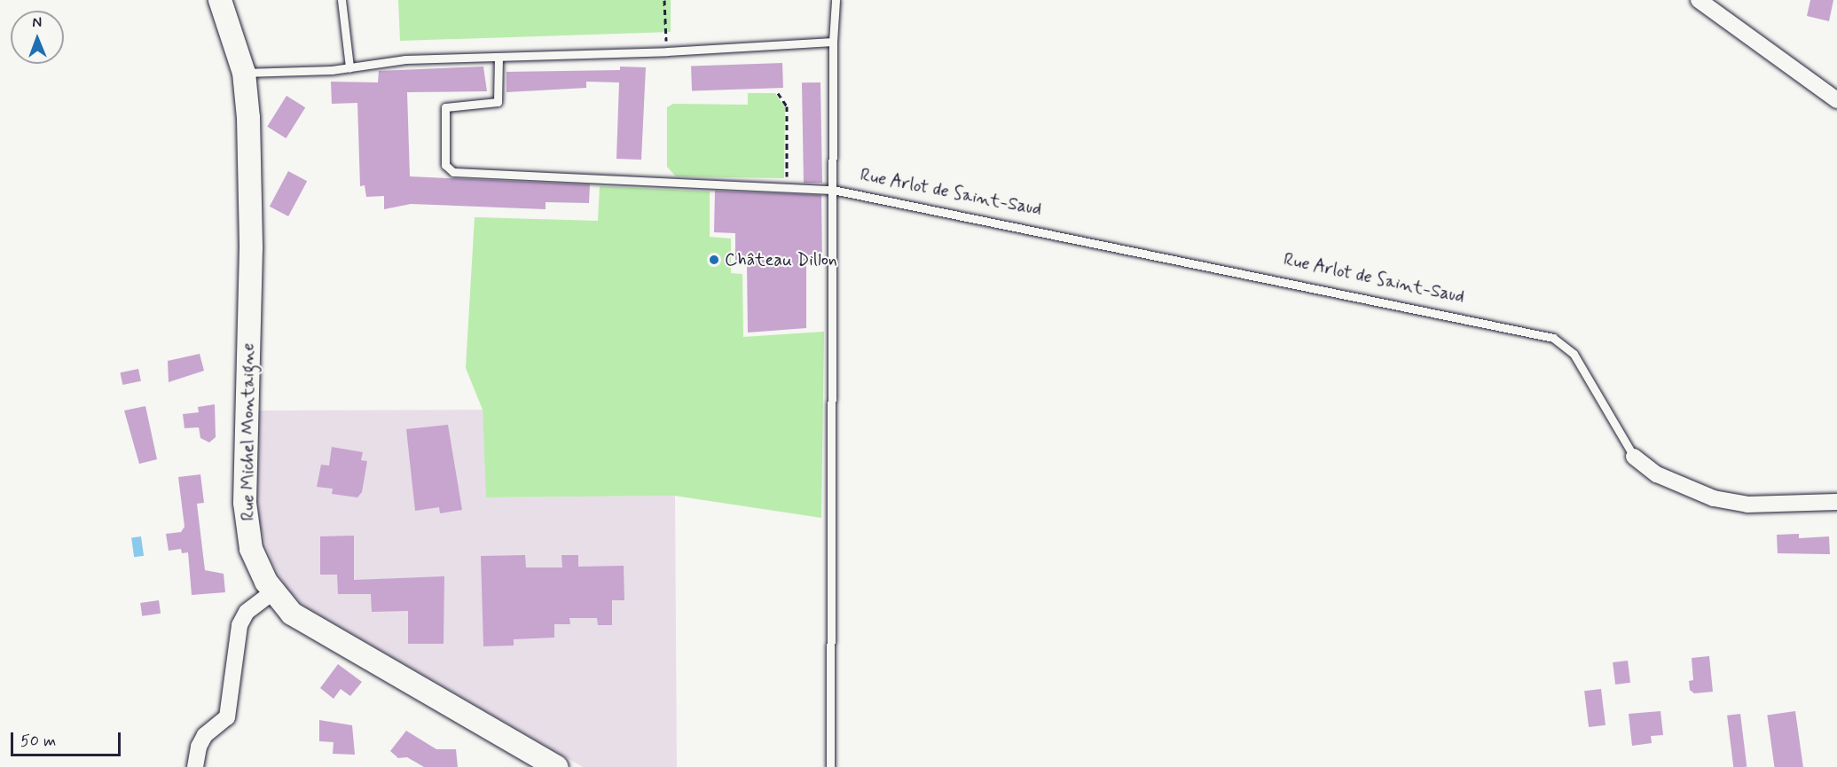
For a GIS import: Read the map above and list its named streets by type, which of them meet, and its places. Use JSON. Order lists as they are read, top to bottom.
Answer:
{
  "streets": {
    "street": ["Rue Arlot de Saint-Saud", "Rue Michel Montaigne"]
  },
  "places": ["Château Dillon"],
  "scale_bar": "50 m",
  "north": "top"
}
